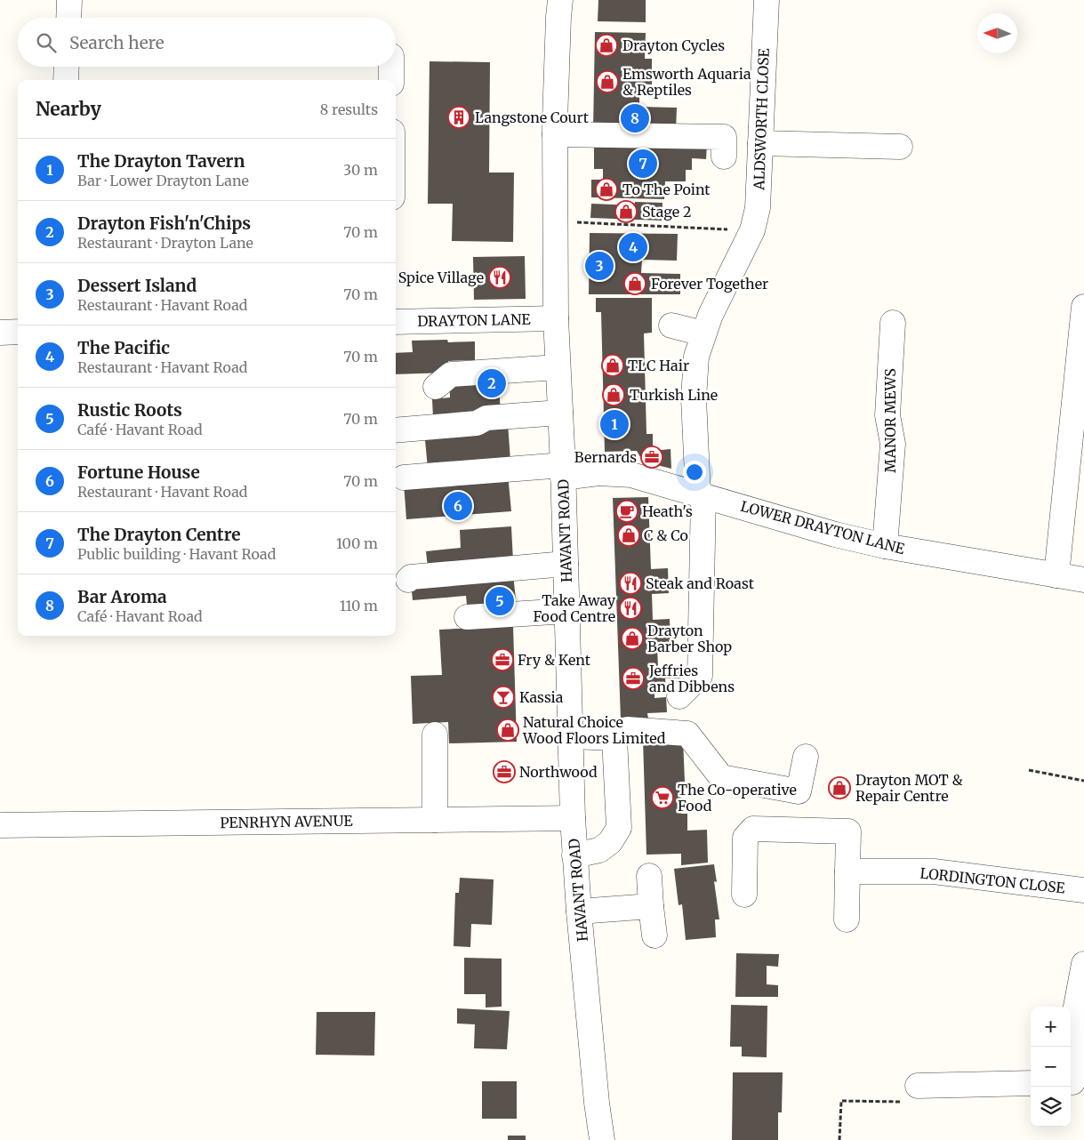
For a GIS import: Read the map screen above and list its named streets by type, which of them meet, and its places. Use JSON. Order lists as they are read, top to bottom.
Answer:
{
  "streets": {
    "street": [
      "ALDSWORTH CLOSE",
      "DRAYTON LANE",
      "MANOR MEWS",
      "LOWER DRAYTON LANE",
      "HAVANT ROAD",
      "PENRHYN AVENUE",
      "LORDINGTON CLOSE"
    ]
  },
  "crossings": [
    ["ALDSWORTH CLOSE", "LOWER DRAYTON LANE"],
    ["DRAYTON LANE", "HAVANT ROAD"],
    ["MANOR MEWS", "LOWER DRAYTON LANE"],
    ["LOWER DRAYTON LANE", "HAVANT ROAD"],
    ["HAVANT ROAD", "PENRHYN AVENUE"]
  ],
  "places": {
    "shop": [
      "Drayton Cycles",
      "Emsworth Aquaria & Reptiles",
      "To The Point",
      "Stage 2",
      "Forever Together",
      "TLC Hair",
      "Turkish Line",
      "C & Co",
      "Drayton Barber Shop",
      "Natural Choice Wood Floors Limited",
      "Drayton MOT & Repair Centre"
    ],
    "building": ["Langstone Court"],
    "restaurant": ["Spice Village", "Steak and Roast", "Take Away Food Centre"],
    "office": [
      "Bernards",
      "Fry & Kent",
      "Jeffries and Dibbens",
      "Northwood"
    ],
    "cafe": ["Heath's"],
    "bar": ["Kassia"],
    "supermarket": ["The Co-operative Food"]
  },
  "north": "left",
  "page": {
    "search": "Search here",
    "heading": ["Nearby", "8 results"],
    "pins": [
      "8",
      "7",
      "4",
      "3",
      "2",
      "1",
      "6",
      "5"
    ],
    "list": [
      {
        "mark": "1",
        "name": "The Drayton Tavern",
        "note": "Bar · Lower Drayton Lane",
        "value": "30 m"
      },
      {
        "mark": "2",
        "name": "Drayton Fish'n'Chips",
        "note": "Restaurant · Drayton Lane",
        "value": "70 m"
      },
      {
        "mark": "3",
        "name": "Dessert Island",
        "note": "Restaurant · Havant Road",
        "value": "70 m"
      },
      {
        "mark": "4",
        "name": "The Pacific",
        "note": "Restaurant · Havant Road",
        "value": "70 m"
      },
      {
        "mark": "5",
        "name": "Rustic Roots",
        "note": "Café · Havant Road",
        "value": "70 m"
      },
      {
        "mark": "6",
        "name": "Fortune House",
        "note": "Restaurant · Havant Road",
        "value": "70 m"
      },
      {
        "mark": "7",
        "name": "The Drayton Centre",
        "note": "Public building · Havant Road",
        "value": "100 m"
      },
      {
        "mark": "8",
        "name": "Bar Aroma",
        "note": "Café · Havant Road",
        "value": "110 m"
      }
    ],
    "map_buttons": ["+", "−"]
  }
}
